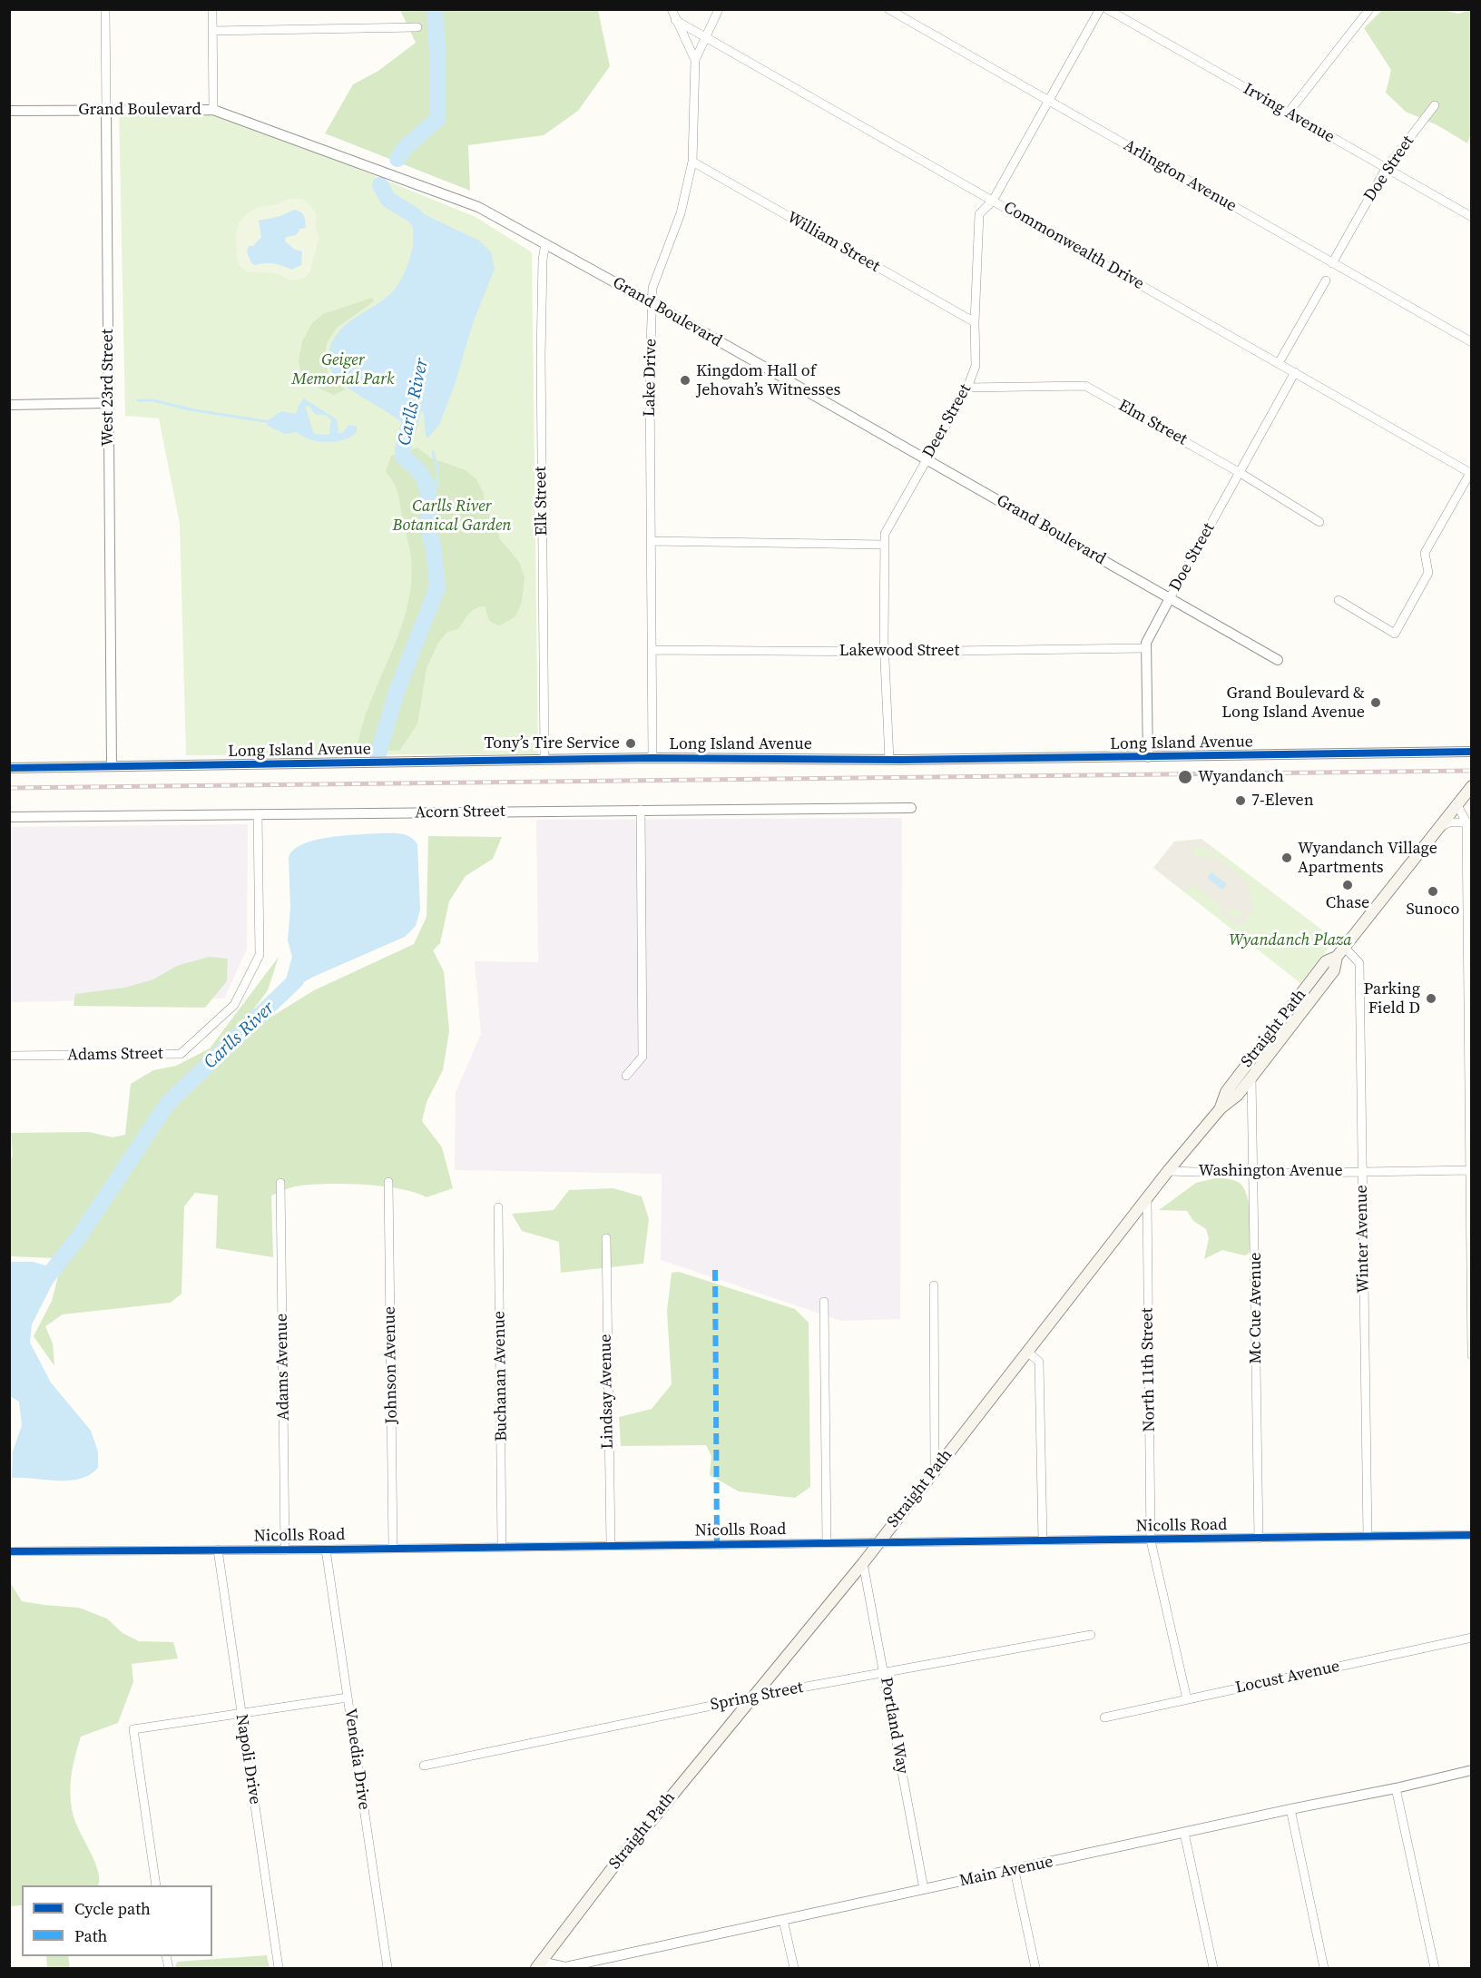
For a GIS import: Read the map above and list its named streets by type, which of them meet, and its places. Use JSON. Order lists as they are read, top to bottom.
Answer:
{
  "streets": {
    "main road": ["Straight Path"],
    "street": [
      "Grand Boulevard",
      "Irving Avenue",
      "Doe Street",
      "Arlington Avenue",
      "William Street",
      "Commonwealth Drive",
      "Lake Drive",
      "West 23rd Street",
      "Deer Street",
      "Elm Street",
      "Elk Street",
      "Lakewood Street",
      "Long Island Avenue",
      "Acorn Street",
      "Adams Street",
      "Washington Avenue",
      "Winter Avenue",
      "Mc Cue Avenue",
      "Johnson Avenue",
      "Adams Avenue",
      "North 11th Street",
      "Buchanan Avenue",
      "Lindsay Avenue",
      "Nicolls Road",
      "Locust Avenue",
      "Spring Street",
      "Portland Way",
      "Napoli Drive",
      "Venedia Drive",
      "Main Avenue"
    ]
  },
  "crossings": [
    ["Grand Boulevard", "Doe Street"],
    ["Grand Boulevard", "Lake Drive"],
    ["Grand Boulevard", "West 23rd Street"],
    ["Grand Boulevard", "Deer Street"],
    ["Grand Boulevard", "Elk Street"],
    ["Irving Avenue", "Doe Street"],
    ["Doe Street", "Arlington Avenue"],
    ["Doe Street", "Commonwealth Drive"],
    ["Doe Street", "Elm Street"],
    ["Doe Street", "Lakewood Street"],
    ["Doe Street", "Long Island Avenue"],
    ["Arlington Avenue", "Deer Street"],
    ["William Street", "Lake Drive"],
    ["William Street", "Deer Street"],
    ["Commonwealth Drive", "Lake Drive"],
    ["Commonwealth Drive", "Deer Street"],
    ["Lake Drive", "Lakewood Street"],
    ["Lake Drive", "Long Island Avenue"],
    ["West 23rd Street", "Long Island Avenue"],
    ["Deer Street", "Elm Street"],
    ["Deer Street", "Lakewood Street"],
    ["Deer Street", "Long Island Avenue"],
    ["Elk Street", "Long Island Avenue"],
    ["Acorn Street", "Adams Street"],
    ["Straight Path", "Washington Avenue"],
    ["Straight Path", "Winter Avenue"],
    ["Straight Path", "Mc Cue Avenue"],
    ["Straight Path", "North 11th Street"],
    ["Straight Path", "Nicolls Road"],
    ["Straight Path", "Spring Street"],
    ["Straight Path", "Portland Way"],
    ["Straight Path", "Main Avenue"],
    ["Washington Avenue", "Winter Avenue"],
    ["Washington Avenue", "Mc Cue Avenue"],
    ["Winter Avenue", "Nicolls Road"],
    ["Mc Cue Avenue", "Nicolls Road"],
    ["Johnson Avenue", "Nicolls Road"],
    ["Adams Avenue", "Nicolls Road"],
    ["North 11th Street", "Nicolls Road"],
    ["North 11th Street", "Locust Avenue"],
    ["Buchanan Avenue", "Nicolls Road"],
    ["Lindsay Avenue", "Nicolls Road"],
    ["Nicolls Road", "Napoli Drive"],
    ["Nicolls Road", "Venedia Drive"],
    ["Spring Street", "Portland Way"],
    ["Portland Way", "Main Avenue"]
  ],
  "water": ["Carlls River"],
  "parks": ["Geiger Memorial Park", "Carlls River Botanical Garden", "Wyandanch Plaza"],
  "places": [
    "Kingdom Hall of Jehovah’s Witnesses",
    "Grand Boulevard & Long Island Avenue",
    "Tony’s Tire Service",
    "Wyandanch",
    "7-Eleven",
    "Wyandanch Village Apartments",
    "Chase",
    "Sunoco",
    "Parking Field D"
  ],
  "legend": ["Cycle path", "Path"]
}
